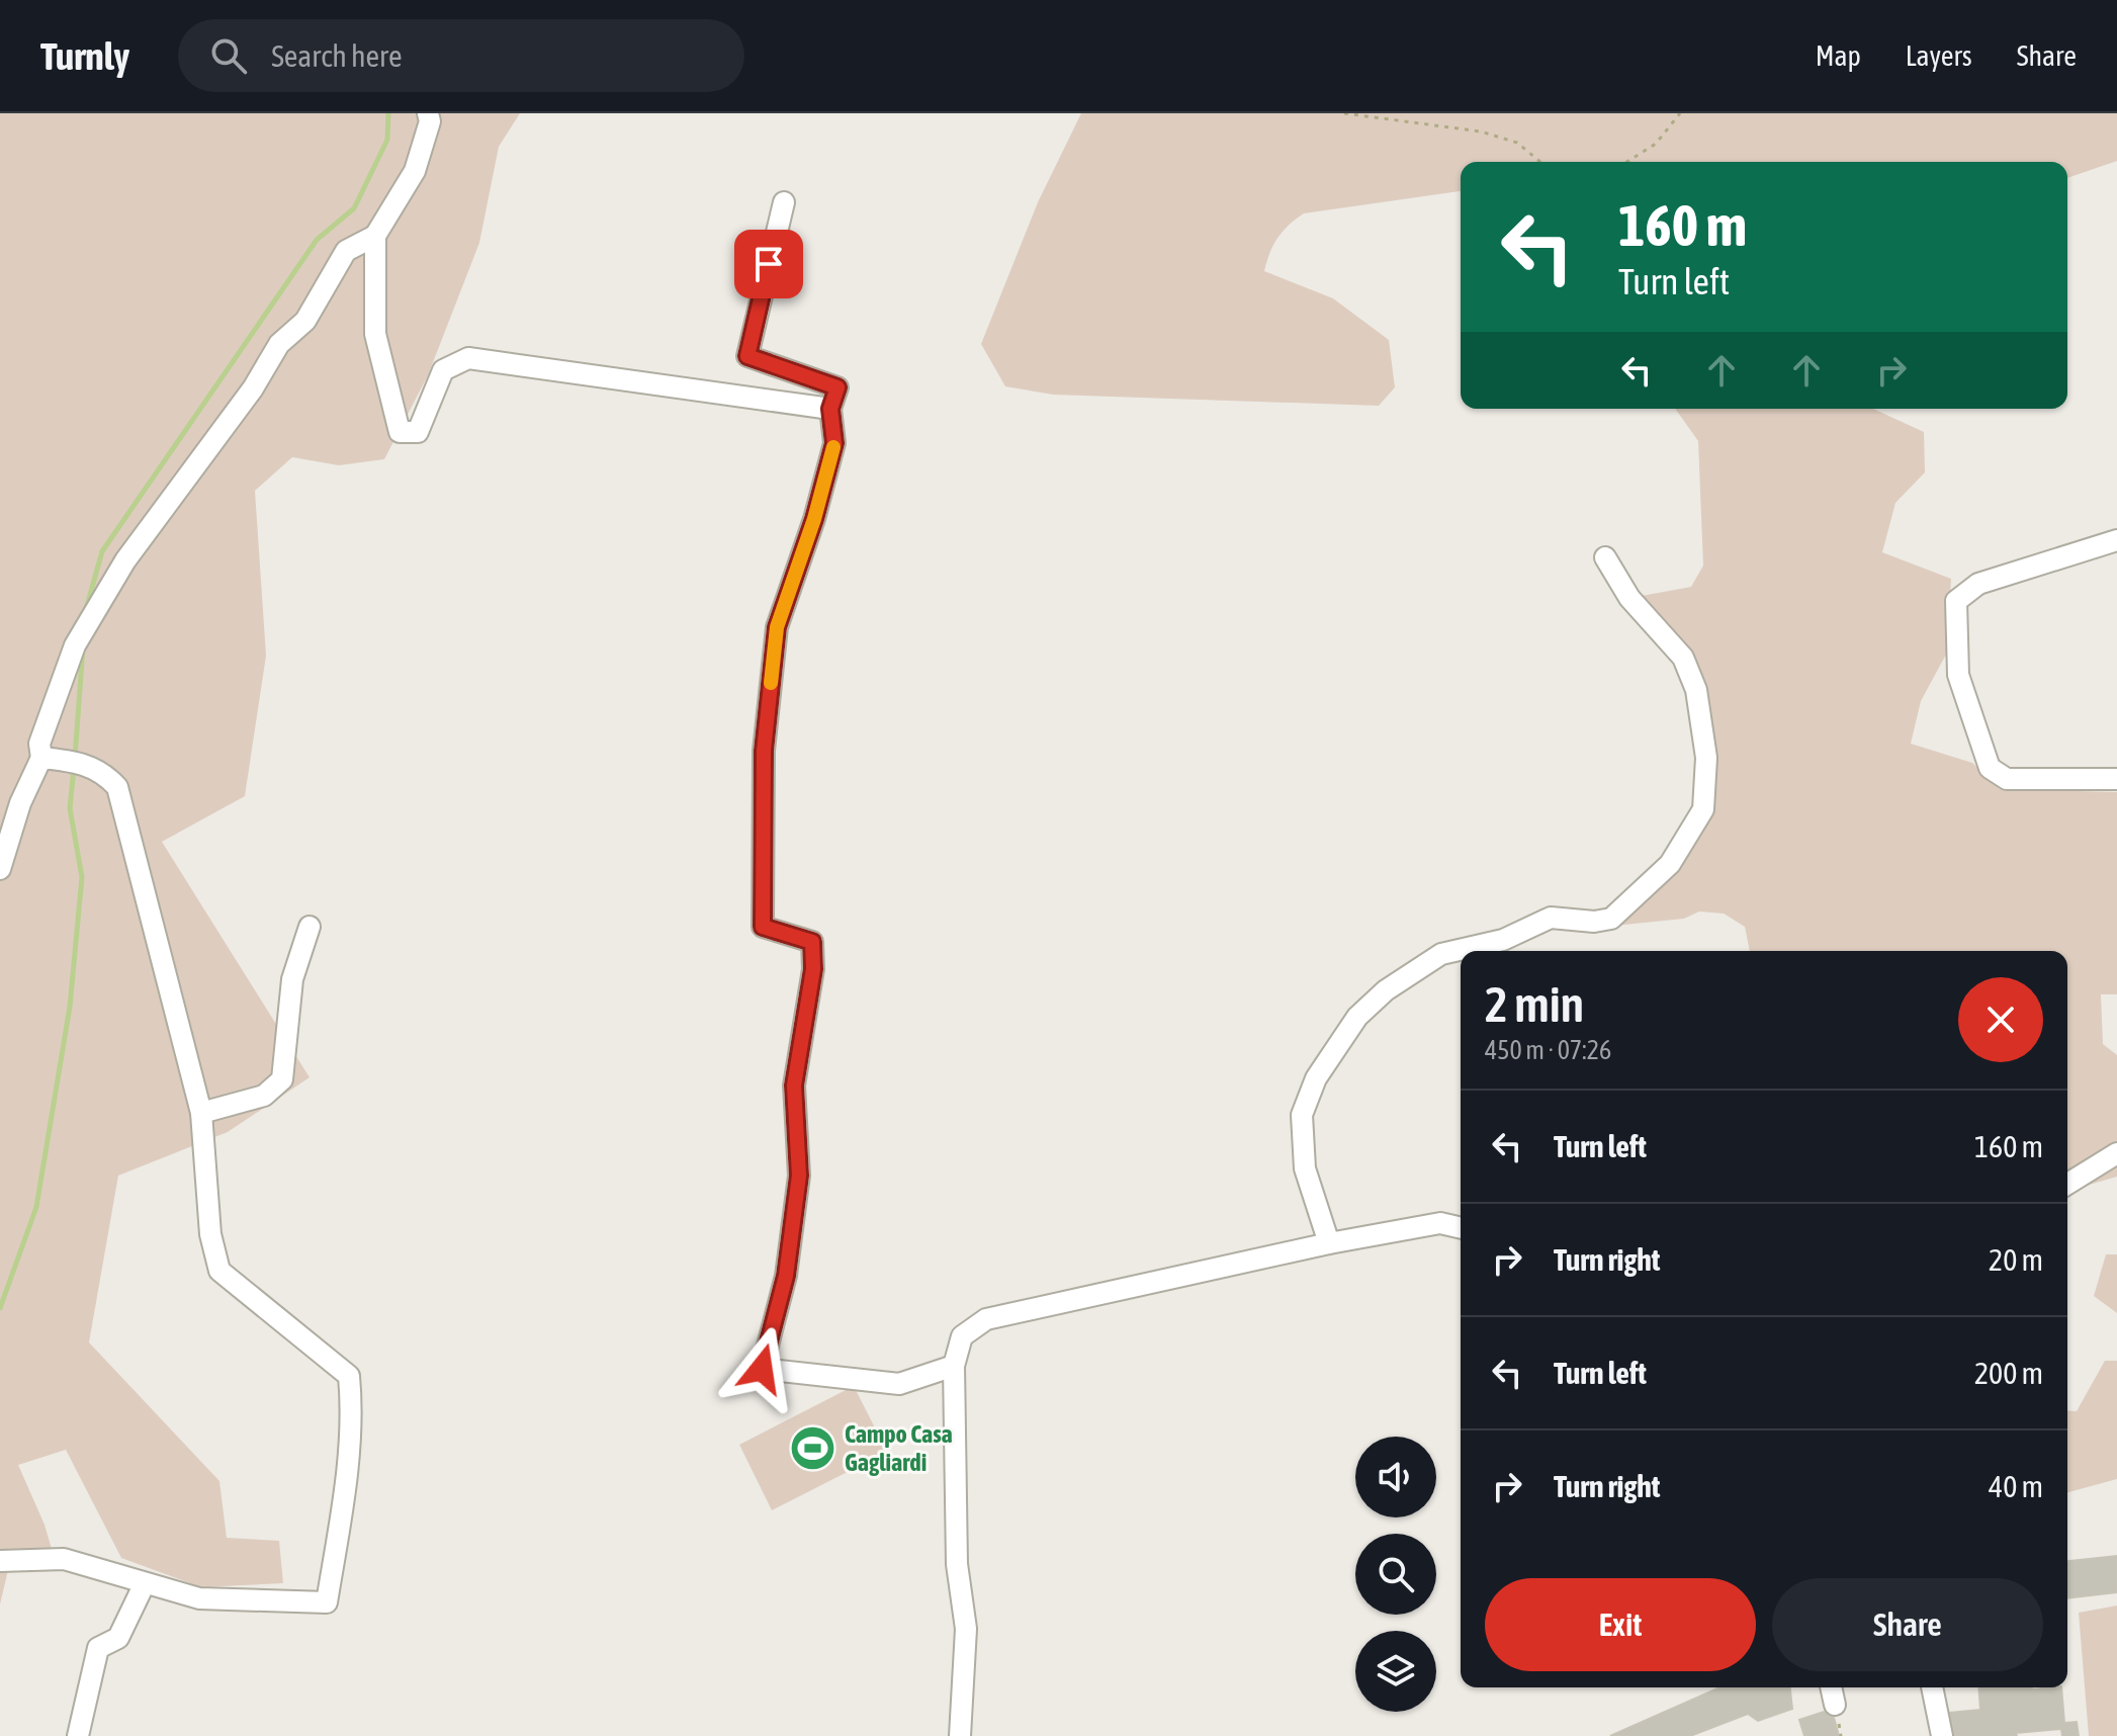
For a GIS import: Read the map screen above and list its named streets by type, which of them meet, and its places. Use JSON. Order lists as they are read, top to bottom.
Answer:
{
  "places": {
    "sports": ["Campo Casa Gagliardi"]
  },
  "page": {
    "header": "Turnly",
    "search": "Search here",
    "nav": ["Map", "Layers", "Share"],
    "turn": ["160 m", "Turn left"],
    "heading": ["2 min", "450 m · 07:26"],
    "list": [
      {
        "name": "Turn left",
        "value": "160 m"
      },
      {
        "name": "Turn right",
        "value": "20 m"
      },
      {
        "name": "Turn left",
        "value": "200 m"
      },
      {
        "name": "Turn right",
        "value": "40 m"
      }
    ],
    "buttons": ["Exit", "Share"]
  }
}
